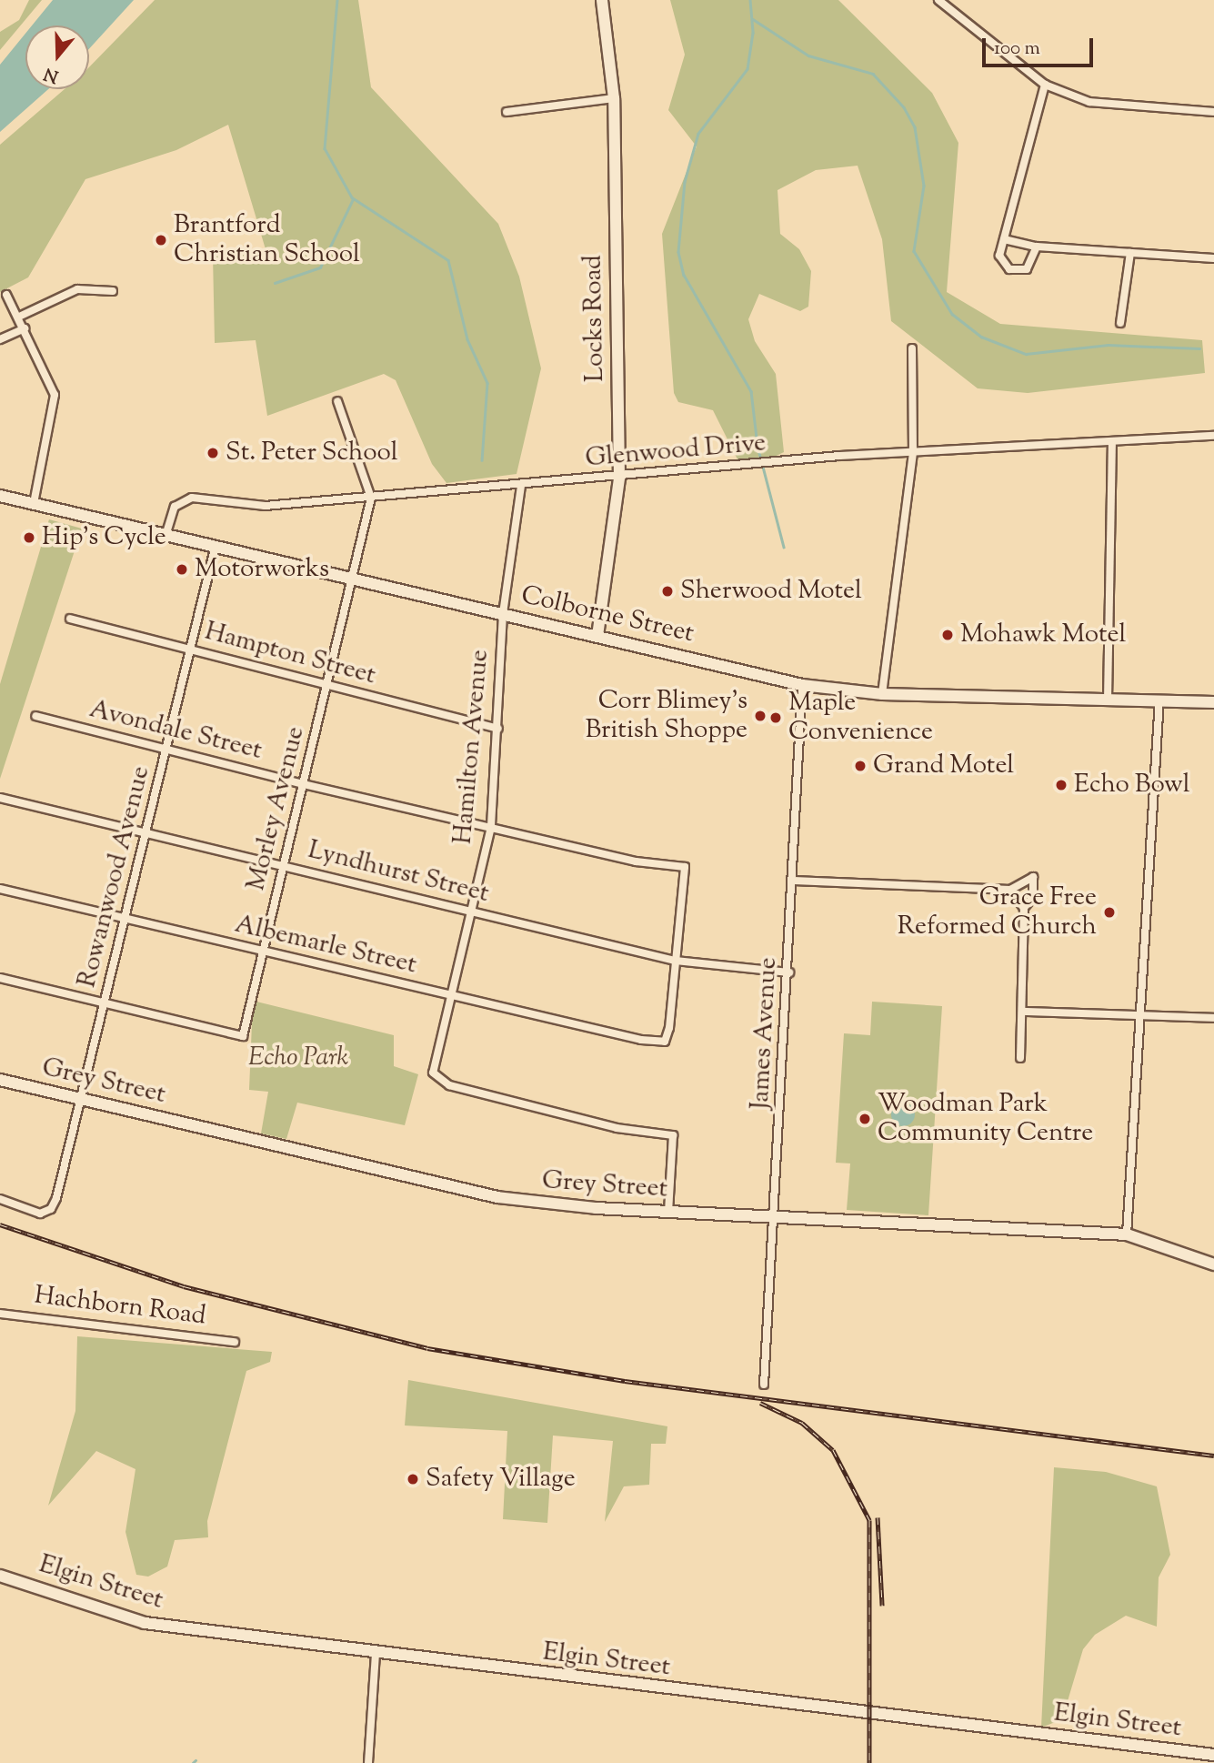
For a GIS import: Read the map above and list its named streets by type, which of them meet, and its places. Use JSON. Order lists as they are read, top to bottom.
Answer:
{
  "streets": {
    "main road": [
      "Locks Road",
      "Colborne Street",
      "Grey Street",
      "Elgin Street"
    ],
    "street": [
      "Glenwood Drive",
      "Hampton Street",
      "Avondale Street",
      "Hamilton Avenue",
      "Morley Avenue",
      "Lyndhurst Street",
      "Rowanwood Avenue",
      "Albemarle Street",
      "James Avenue",
      "Hachborn Road"
    ]
  },
  "crossings": [
    ["Locks Road", "Glenwood Drive"],
    ["Locks Road", "Colborne Street"],
    ["Glenwood Drive", "Colborne Street"],
    ["Glenwood Drive", "Hamilton Avenue"],
    ["Glenwood Drive", "Morley Avenue"],
    ["Colborne Street", "Hamilton Avenue"],
    ["Colborne Street", "Morley Avenue"],
    ["Colborne Street", "Rowanwood Avenue"],
    ["Colborne Street", "James Avenue"],
    ["Hampton Street", "Hamilton Avenue"],
    ["Hampton Street", "Morley Avenue"],
    ["Hampton Street", "Rowanwood Avenue"],
    ["Avondale Street", "Hamilton Avenue"],
    ["Avondale Street", "Morley Avenue"],
    ["Avondale Street", "Lyndhurst Street"],
    ["Avondale Street", "Rowanwood Avenue"],
    ["Avondale Street", "Albemarle Street"],
    ["Hamilton Avenue", "Lyndhurst Street"],
    ["Hamilton Avenue", "Albemarle Street"],
    ["Hamilton Avenue", "Grey Street"],
    ["Morley Avenue", "Lyndhurst Street"],
    ["Morley Avenue", "Rowanwood Avenue"],
    ["Morley Avenue", "Albemarle Street"],
    ["Lyndhurst Street", "Rowanwood Avenue"],
    ["Lyndhurst Street", "Albemarle Street"],
    ["Lyndhurst Street", "James Avenue"],
    ["Rowanwood Avenue", "Albemarle Street"],
    ["Rowanwood Avenue", "Grey Street"],
    ["James Avenue", "Grey Street"]
  ],
  "parks": ["Echo Park"],
  "places": [
    "Brantford Christian School",
    "St. Peter School",
    "Hip’s Cycle",
    "Motorworks",
    "Sherwood Motel",
    "Mohawk Motel",
    "Corr Blimey's British Shoppe",
    "Maple Convenience",
    "Grand Motel",
    "Echo Bowl",
    "Grace Free Reformed Church",
    "Woodman Park Community Centre",
    "Safety Village"
  ],
  "scale_bar": "100 m",
  "north": "bottom"
}
